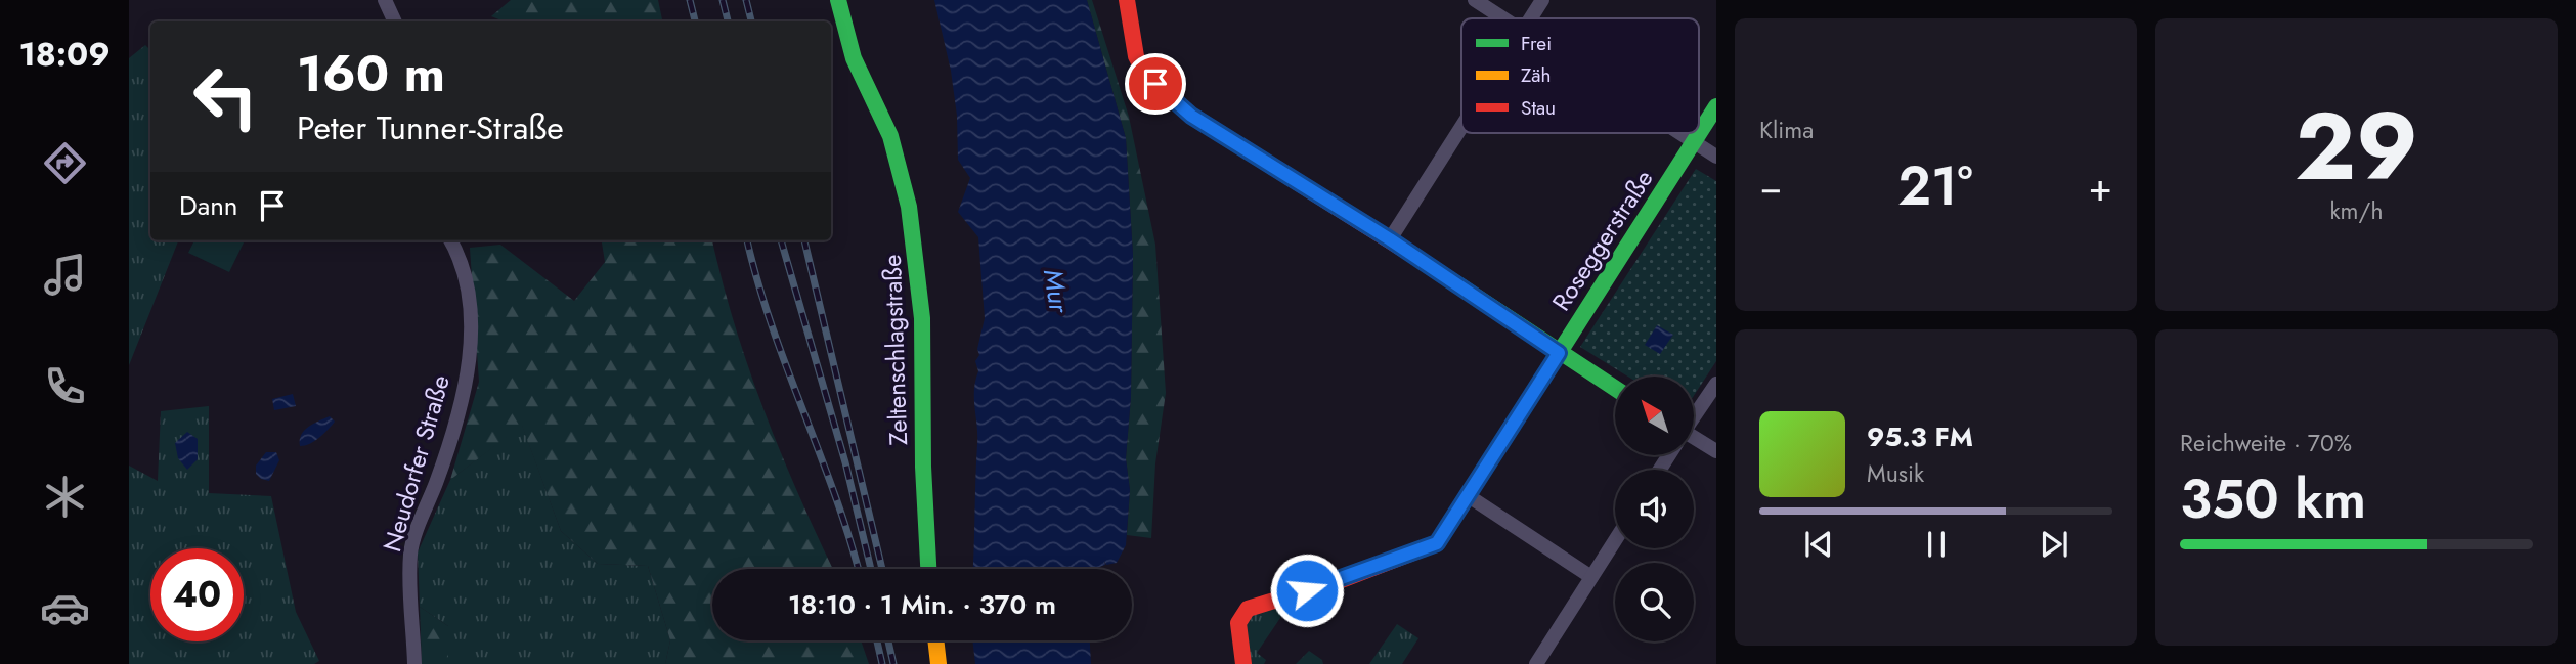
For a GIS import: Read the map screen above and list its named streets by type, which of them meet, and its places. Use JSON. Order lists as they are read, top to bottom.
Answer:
{
  "streets": {
    "street": ["Roseggerstraße", "Zeltenschlagstraße", "Neudorfer Straße"]
  },
  "water": ["Mur"],
  "legend": ["Frei", "Zäh", "Stau"],
  "north": "top left",
  "page": {
    "tabs": "18:09",
    "tile": [
      "Klima",
      ["29", "km/h"],
      ["Reichweite · 70%", "350 km"]
    ],
    "turn": ["160 m", "Peter Tunner-Straße"],
    "heat": ["−", "21°", "+"],
    "then": "Dann",
    "song": ["95.3 FM", "Musik"],
    "limit": "40",
    "trip": "18:10 · 1 Min. · 370 m"
  }
}
